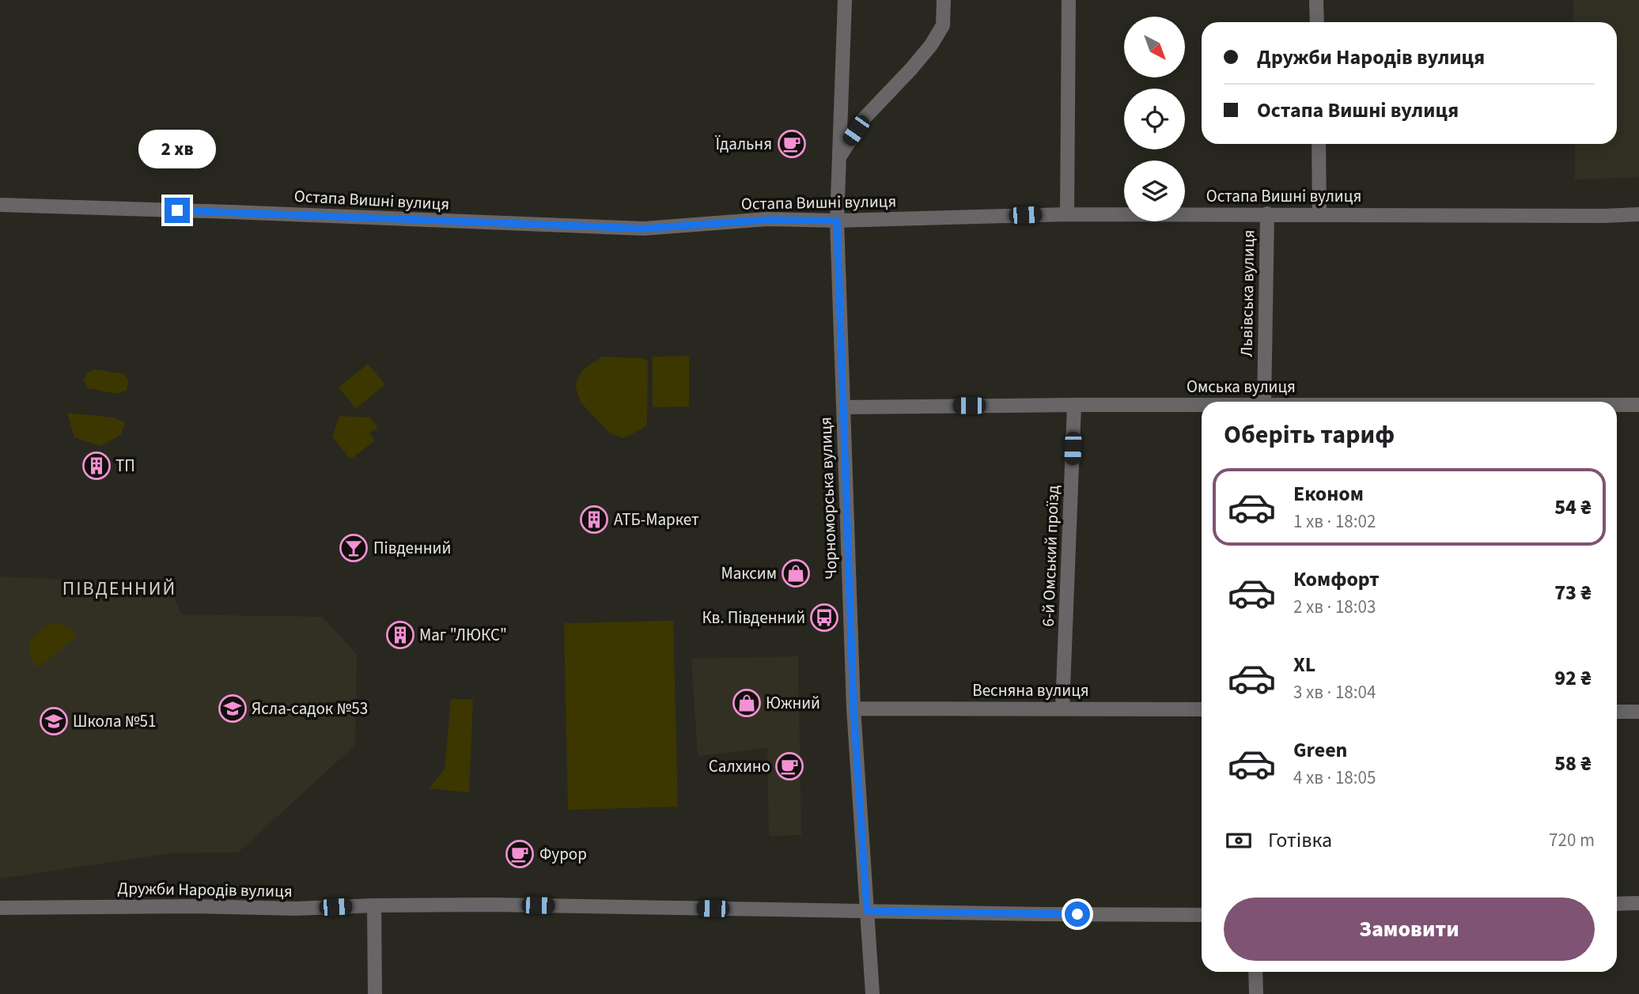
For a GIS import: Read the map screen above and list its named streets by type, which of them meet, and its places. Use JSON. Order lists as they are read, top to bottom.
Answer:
{
  "streets": {
    "street": [
      "Остапа Вишні вулиця",
      "Львівська вулиця",
      "Омська вулиця",
      "Чорноморська вулиця",
      "6-й Омський проїзд",
      "Весняна вулиця",
      "Дружби Народів вулиця"
    ]
  },
  "crossings": [
    ["Остапа Вишні вулиця", "Львівська вулиця"],
    ["Остапа Вишні вулиця", "Чорноморська вулиця"],
    ["Омська вулиця", "Чорноморська вулиця"],
    ["Омська вулиця", "6-й Омський проїзд"],
    ["Чорноморська вулиця", "Весняна вулиця"],
    ["Чорноморська вулиця", "Дружби Народів вулиця"],
    ["6-й Омський проїзд", "Весняна вулиця"]
  ],
  "districts": ["ПІВДЕННИЙ"],
  "places": {
    "cafe": ["Їдальня", "Салхино", "Фурор"],
    "building": ["ТП", "АТБ-Маркет", "Маг \"ЛЮКС\""],
    "bar": ["Південний"],
    "shop": ["Максим", "Южний"],
    "bus stop": ["Кв. Південний"],
    "school or university": ["Ясла-садок №53", "Школа №51"]
  },
  "north": "bottom right",
  "page": {
    "banner": ["Дружби Народів вулиця", "Остапа Вишні вулиця"],
    "bubble": "2 хв",
    "heading": "Оберіть тариф",
    "list": [
      {
        "name": "Економ",
        "note": "1 хв · 18:02",
        "value": "54 ₴"
      },
      {
        "name": "Комфорт",
        "note": "2 хв · 18:03",
        "value": "73 ₴"
      },
      {
        "name": "XL",
        "note": "3 хв · 18:04",
        "value": "92 ₴"
      },
      {
        "name": "Green",
        "note": "4 хв · 18:05",
        "value": "58 ₴"
      }
    ],
    "pay": ["Готівка", "720 m"],
    "buttons": "Замовити"
  }
}
